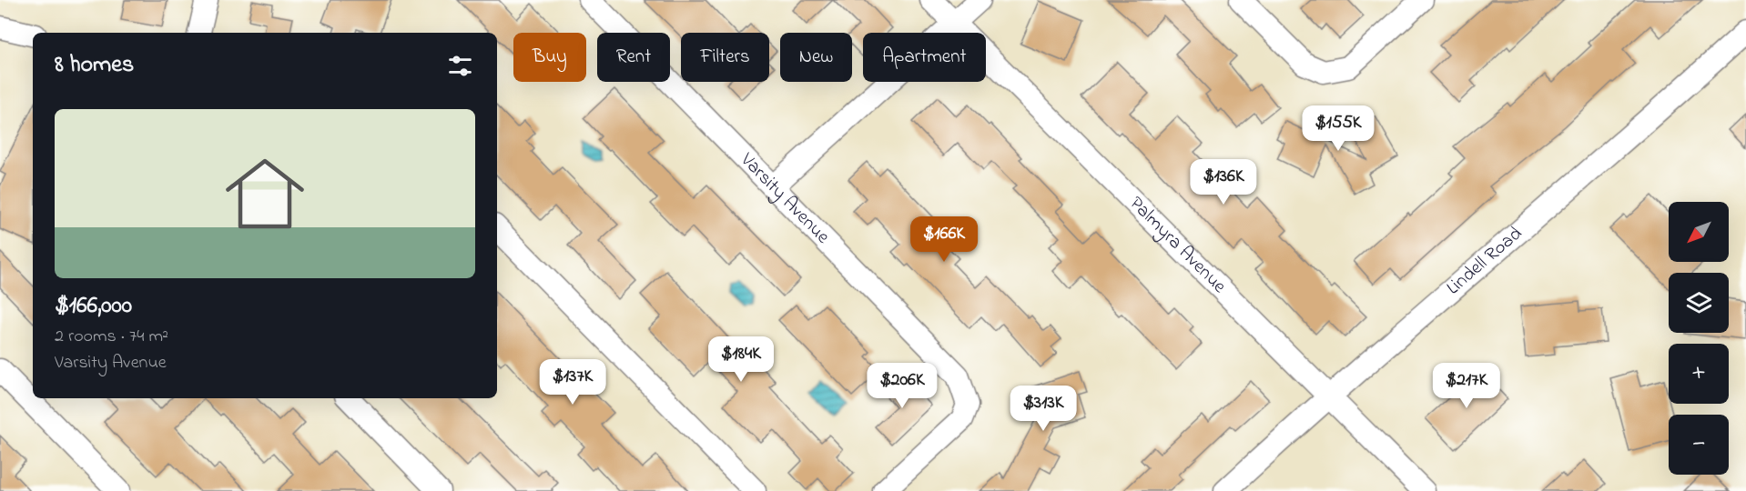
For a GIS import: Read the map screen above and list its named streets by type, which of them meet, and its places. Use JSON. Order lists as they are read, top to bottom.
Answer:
{
  "streets": {
    "street": ["Varsity Avenue", "Palmyra Avenue", "Lindell Road"]
  },
  "crossings": [
    ["Palmyra Avenue", "Lindell Road"]
  ],
  "north": "bottom left",
  "page": {
    "chip": [
      "Buy",
      "Rent",
      "Filters",
      "New",
      "Apartment"
    ],
    "heading": "8 homes",
    "list": [
      {
        "name": "$166,000",
        "note": "2 rooms · 74 m² · Varsity Avenue"
      }
    ],
    "price": [
      "$155K",
      "$136K",
      "$166K",
      "$184K",
      "$137K",
      "$206K",
      "$217K",
      "$313K"
    ],
    "map_buttons": ["+", "−"]
  }
}
